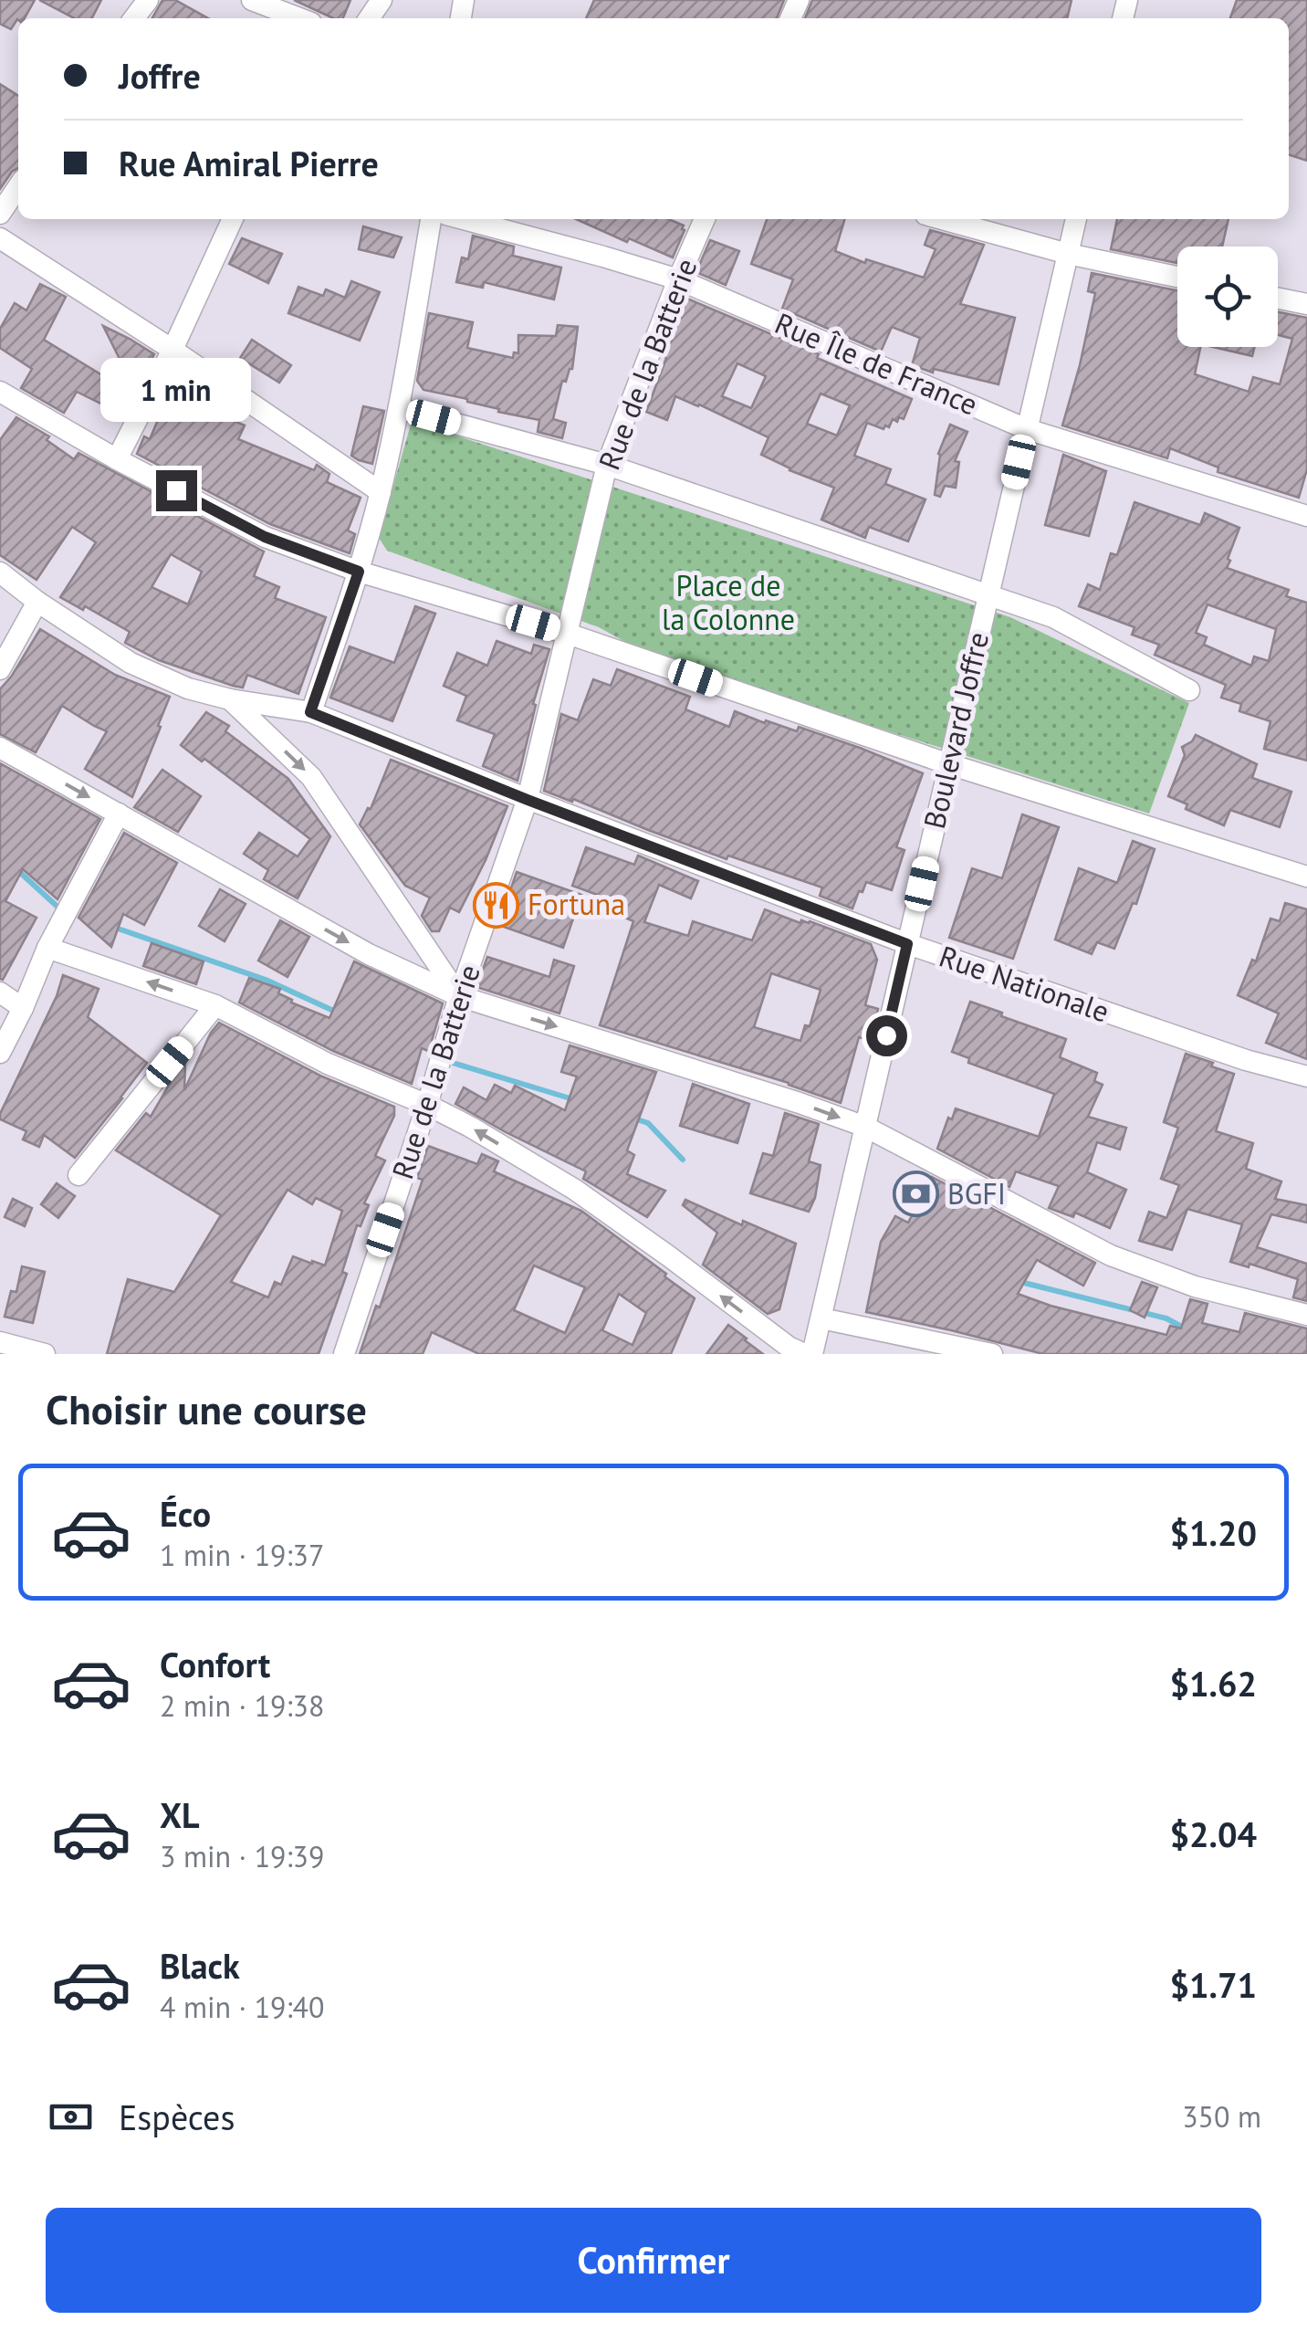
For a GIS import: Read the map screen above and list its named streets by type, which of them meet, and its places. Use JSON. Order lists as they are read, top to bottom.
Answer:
{
  "streets": {
    "street": [
      "Rue de la Batterie",
      "Rue Île de France",
      "Boulevard Joffre",
      "Rue Nationale"
    ]
  },
  "crossings": [
    ["Rue de la Batterie", "Rue Île de France"],
    ["Rue de la Batterie", "Rue Nationale"],
    ["Rue Île de France", "Boulevard Joffre"],
    ["Boulevard Joffre", "Rue Nationale"]
  ],
  "parks": ["Place de la Colonne"],
  "places": {
    "restaurant": ["Fortuna"],
    "bank": ["BGFI"]
  },
  "page": {
    "banner": ["Joffre", "Rue Amiral Pierre"],
    "bubble": "1 min",
    "heading": "Choisir une course",
    "list": [
      {
        "name": "Éco",
        "note": "1 min · 19:37",
        "value": "$1.20"
      },
      {
        "name": "Confort",
        "note": "2 min · 19:38",
        "value": "$1.62"
      },
      {
        "name": "XL",
        "note": "3 min · 19:39",
        "value": "$2.04"
      },
      {
        "name": "Black",
        "note": "4 min · 19:40",
        "value": "$1.71"
      }
    ],
    "pay": ["Espèces", "350 m"],
    "buttons": "Confirmer"
  }
}
